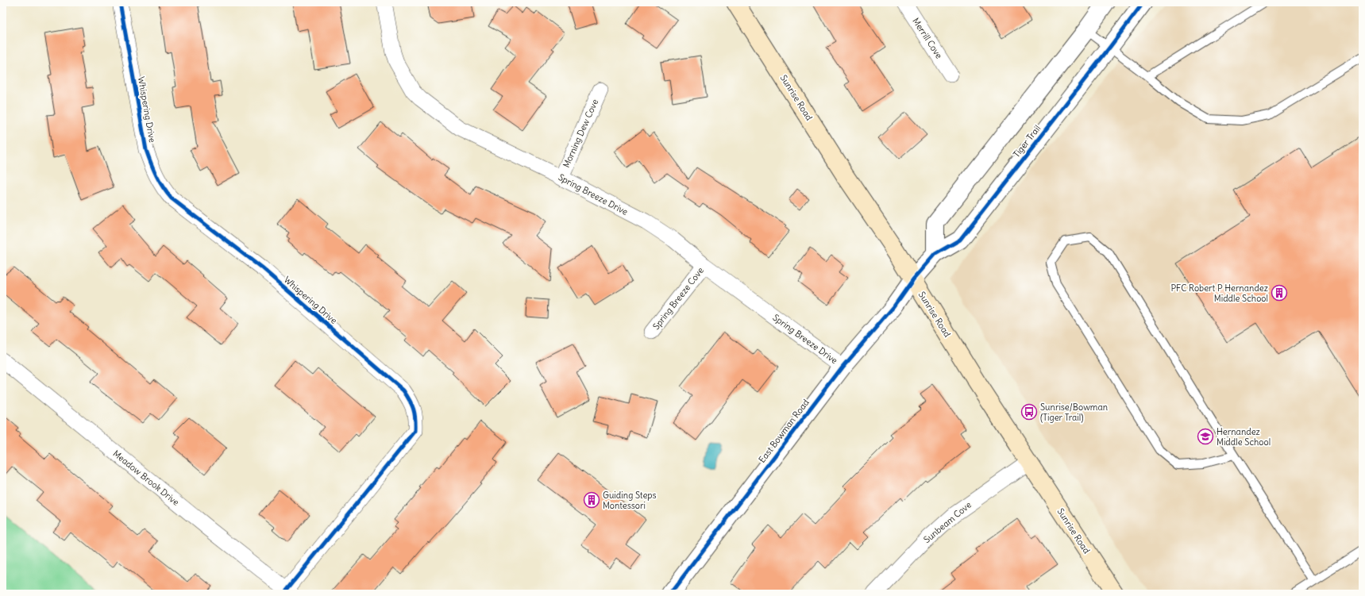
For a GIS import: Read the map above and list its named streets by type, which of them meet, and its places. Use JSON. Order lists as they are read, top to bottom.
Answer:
{
  "streets": {
    "main road": ["Sunrise Road"],
    "street": [
      "Merrill Cove",
      "Whispering Drive",
      "Morning Dew Cove",
      "Tiger Trail",
      "Spring Breeze Drive",
      "Spring Breeze Cove",
      "East Bowman Road",
      "Meadow Brook Drive",
      "Sunbeam Cove"
    ]
  },
  "crossings": [
    ["Sunrise Road", "Tiger Trail"],
    ["Sunrise Road", "East Bowman Road"],
    ["Sunrise Road", "Sunbeam Cove"],
    ["Whispering Drive", "Meadow Brook Drive"],
    ["Morning Dew Cove", "Spring Breeze Drive"],
    ["Tiger Trail", "East Bowman Road"],
    ["Spring Breeze Drive", "Spring Breeze Cove"],
    ["Spring Breeze Drive", "East Bowman Road"]
  ],
  "places": {
    "building": ["PFC Robert P Hernandez Middle School", "Guiding Steps Montessori"],
    "bus stop": ["Sunrise/Bowman (Tiger Trail)"],
    "school or university": ["Hernandez Middle School"]
  }
}
